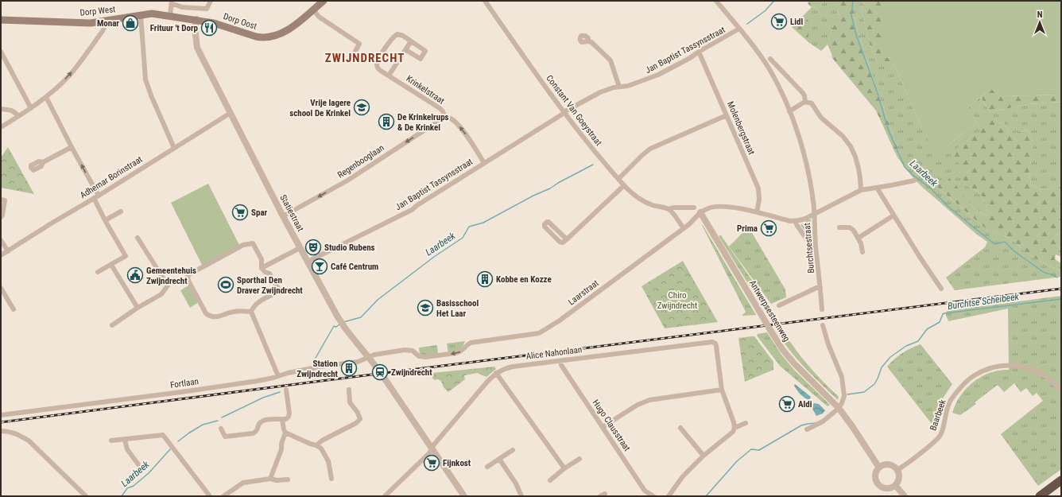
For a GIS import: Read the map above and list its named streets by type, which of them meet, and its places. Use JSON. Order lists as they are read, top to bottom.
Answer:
{
  "streets": {
    "main road": ["Dorp West", "Dorp Oost"],
    "street": [
      "Jan Baptist Tassynsstraat",
      "Krinkelstraat",
      "Constant Van Goeystraat",
      "Molenbergstraat",
      "Regenbooglaan",
      "Adhemar Borinstraat",
      "Statiestraat",
      "Burchtsestraat",
      "Laarstraat",
      "Antwerpsesteenweg",
      "Alice Nahonlaan",
      "Fortlaan",
      "Baarbeek",
      "Hugo Clausstraat"
    ]
  },
  "crossings": [
    ["Dorp West", "Dorp Oost"],
    ["Dorp West", "Statiestraat"],
    ["Dorp Oost", "Statiestraat"],
    ["Jan Baptist Tassynsstraat", "Krinkelstraat"],
    ["Jan Baptist Tassynsstraat", "Constant Van Goeystraat"],
    ["Jan Baptist Tassynsstraat", "Molenbergstraat"],
    ["Jan Baptist Tassynsstraat", "Statiestraat"],
    ["Krinkelstraat", "Regenbooglaan"],
    ["Molenbergstraat", "Laarstraat"],
    ["Regenbooglaan", "Statiestraat"],
    ["Adhemar Borinstraat", "Statiestraat"],
    ["Statiestraat", "Laarstraat"],
    ["Statiestraat", "Alice Nahonlaan"],
    ["Statiestraat", "Fortlaan"],
    ["Burchtsestraat", "Laarstraat"],
    ["Laarstraat", "Antwerpsesteenweg"],
    ["Laarstraat", "Fortlaan"],
    ["Antwerpsesteenweg", "Baarbeek"],
    ["Alice Nahonlaan", "Hugo Clausstraat"]
  ],
  "one_way": ["Regenbooglaan", "Laarstraat"],
  "districts": ["ZWIJNDRECHT"],
  "water": ["Laarbeek", "Burchtse Scheibeek"],
  "parks": ["Chiro Zwijndrecht"],
  "places": {
    "supermarket": [
      "Lidl",
      "Spar",
      "Prima",
      "Aldi",
      "Fijnkost"
    ],
    "shop": ["Monar"],
    "restaurant": ["Frituur 't Dorp"],
    "school or university": ["Vrije lagere school De Krinkel", "Basisschool Het Laar"],
    "building": ["De Krinkelrups & De Krinkel", "Kobbe en Kozze", "Station Zwijndrecht"],
    "theatre": ["Studio Rubens"],
    "bar": ["Café Centrum"],
    "public building": ["Gemeentehuis Zwijndrecht"],
    "sports": ["Sporthal Den Draver Zwijndrecht"],
    "station": ["Zwijndrecht"]
  },
  "north": "top"
}
